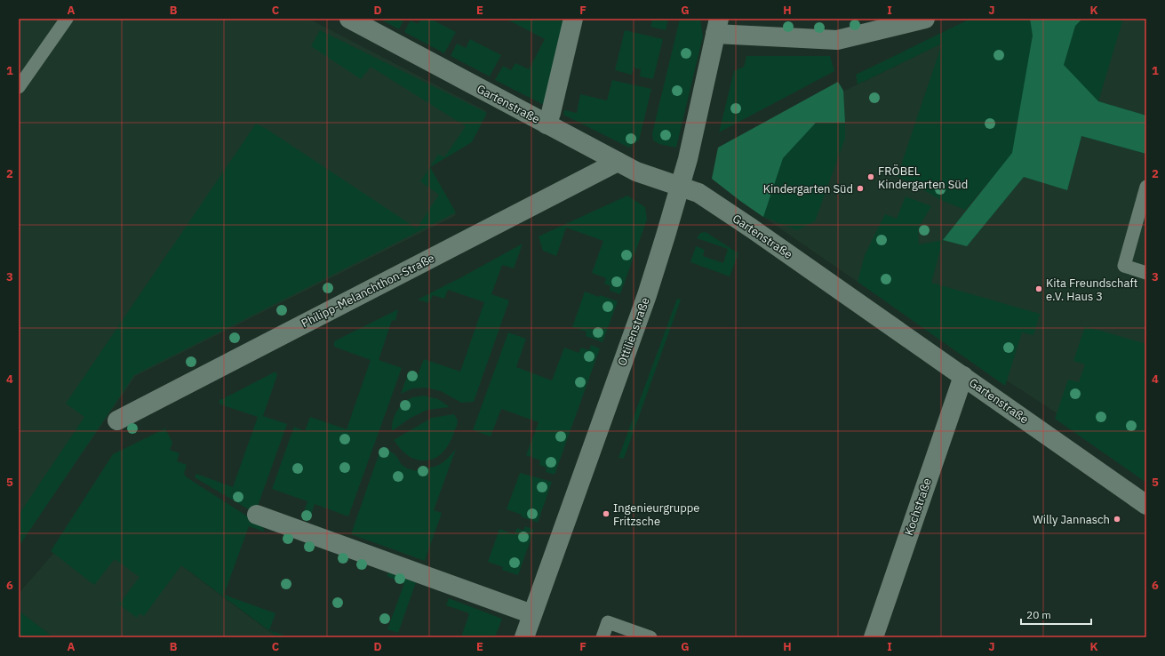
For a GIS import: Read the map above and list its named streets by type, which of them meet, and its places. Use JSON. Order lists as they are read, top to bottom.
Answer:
{
  "streets": {
    "street": [
      "Gartenstraße",
      "Philipp-Melanchthon-Straße",
      "Ottilienstraße",
      "Kochstraße"
    ]
  },
  "crossings": [
    ["Gartenstraße", "Philipp-Melanchthon-Straße"],
    ["Gartenstraße", "Ottilienstraße"],
    ["Gartenstraße", "Kochstraße"]
  ],
  "places": [
    "FRÖBEL Kindergarten Süd",
    "Kindergarten Süd",
    "Kita Freundschaft e.V. Haus 3",
    "Ingenieurgruppe Fritzsche",
    "Willy Jannasch"
  ],
  "scale_bar": "20 m",
  "grid": {
    "columns": [
      "A",
      "B",
      "C",
      "D",
      "E",
      "F",
      "G",
      "H",
      "I",
      "J",
      "K"
    ],
    "rows": [
      "1",
      "2",
      "3",
      "4",
      "5",
      "6"
    ]
  }
}
